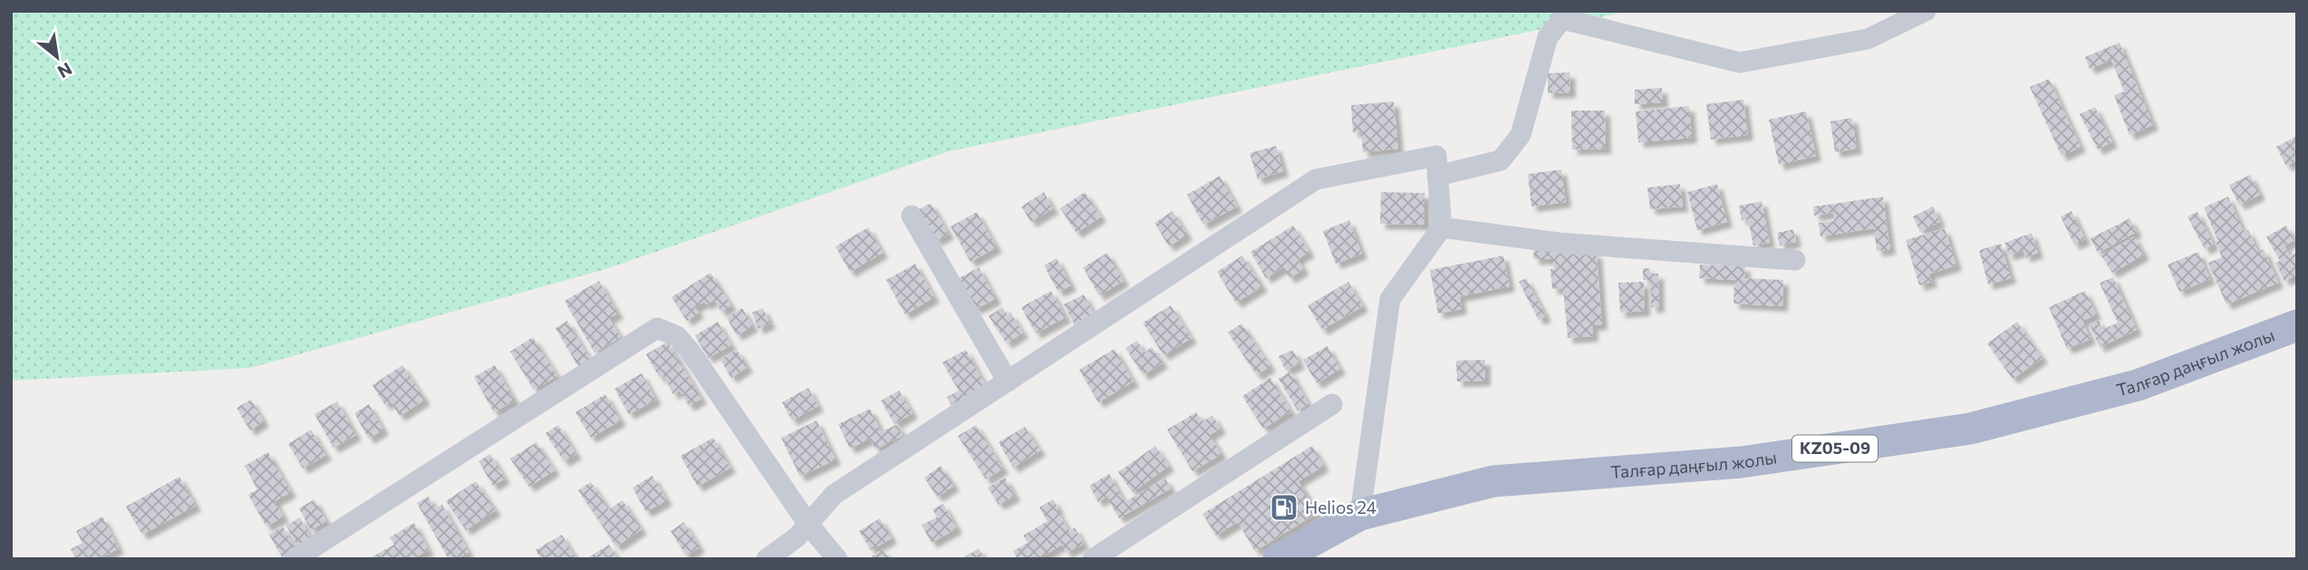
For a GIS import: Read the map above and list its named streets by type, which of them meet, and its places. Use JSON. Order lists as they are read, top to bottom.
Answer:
{
  "streets": {
    "main road": ["Талғар даңғыл жолы", "KZ05-09"]
  },
  "places": {
    "fuel station": ["Helios 24"]
  },
  "north": "bottom right"
}
